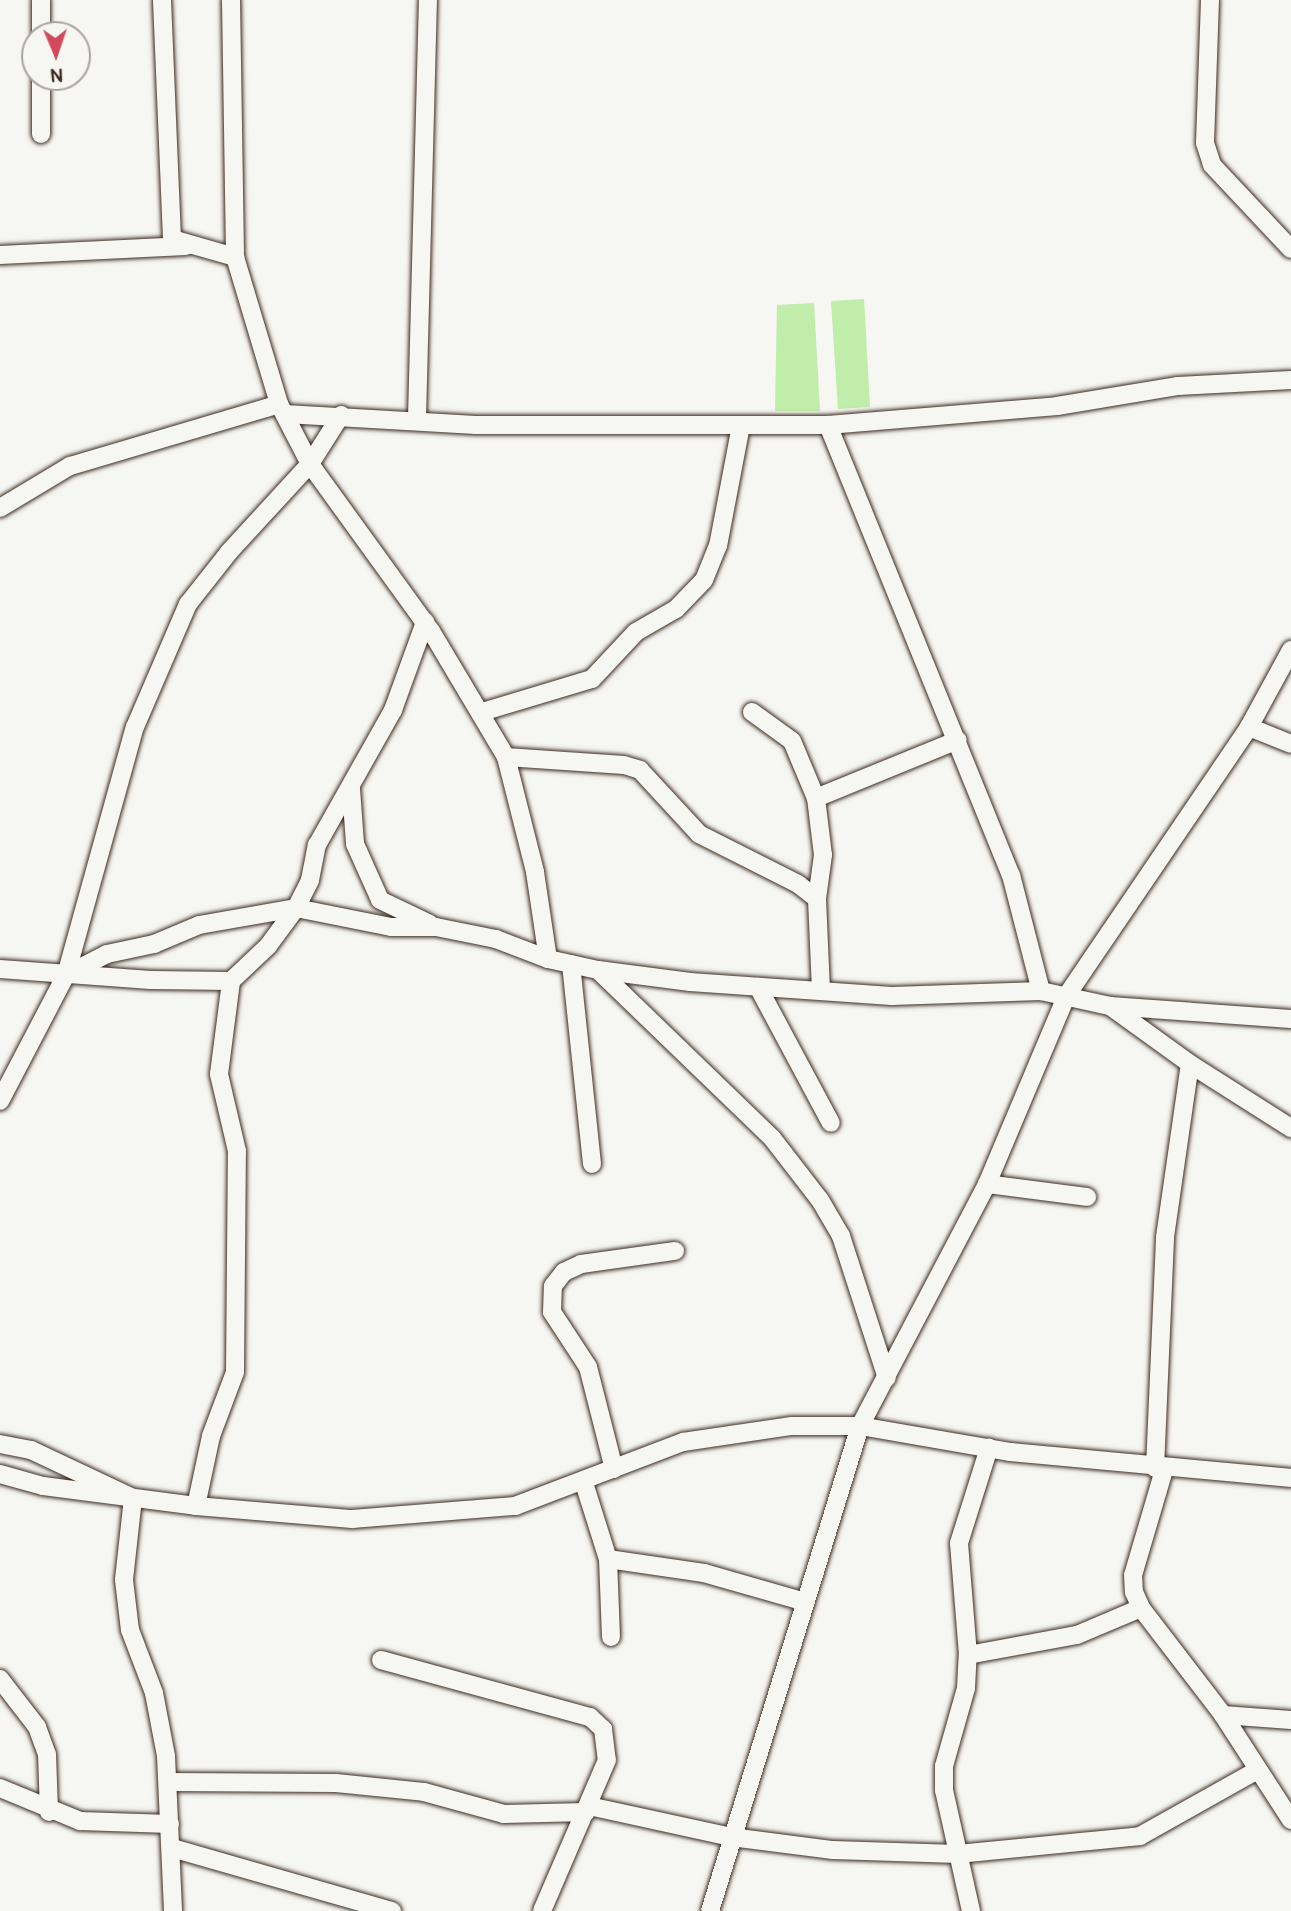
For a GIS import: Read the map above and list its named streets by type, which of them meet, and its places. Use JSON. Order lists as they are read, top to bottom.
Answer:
{
  "north": "bottom"
}
